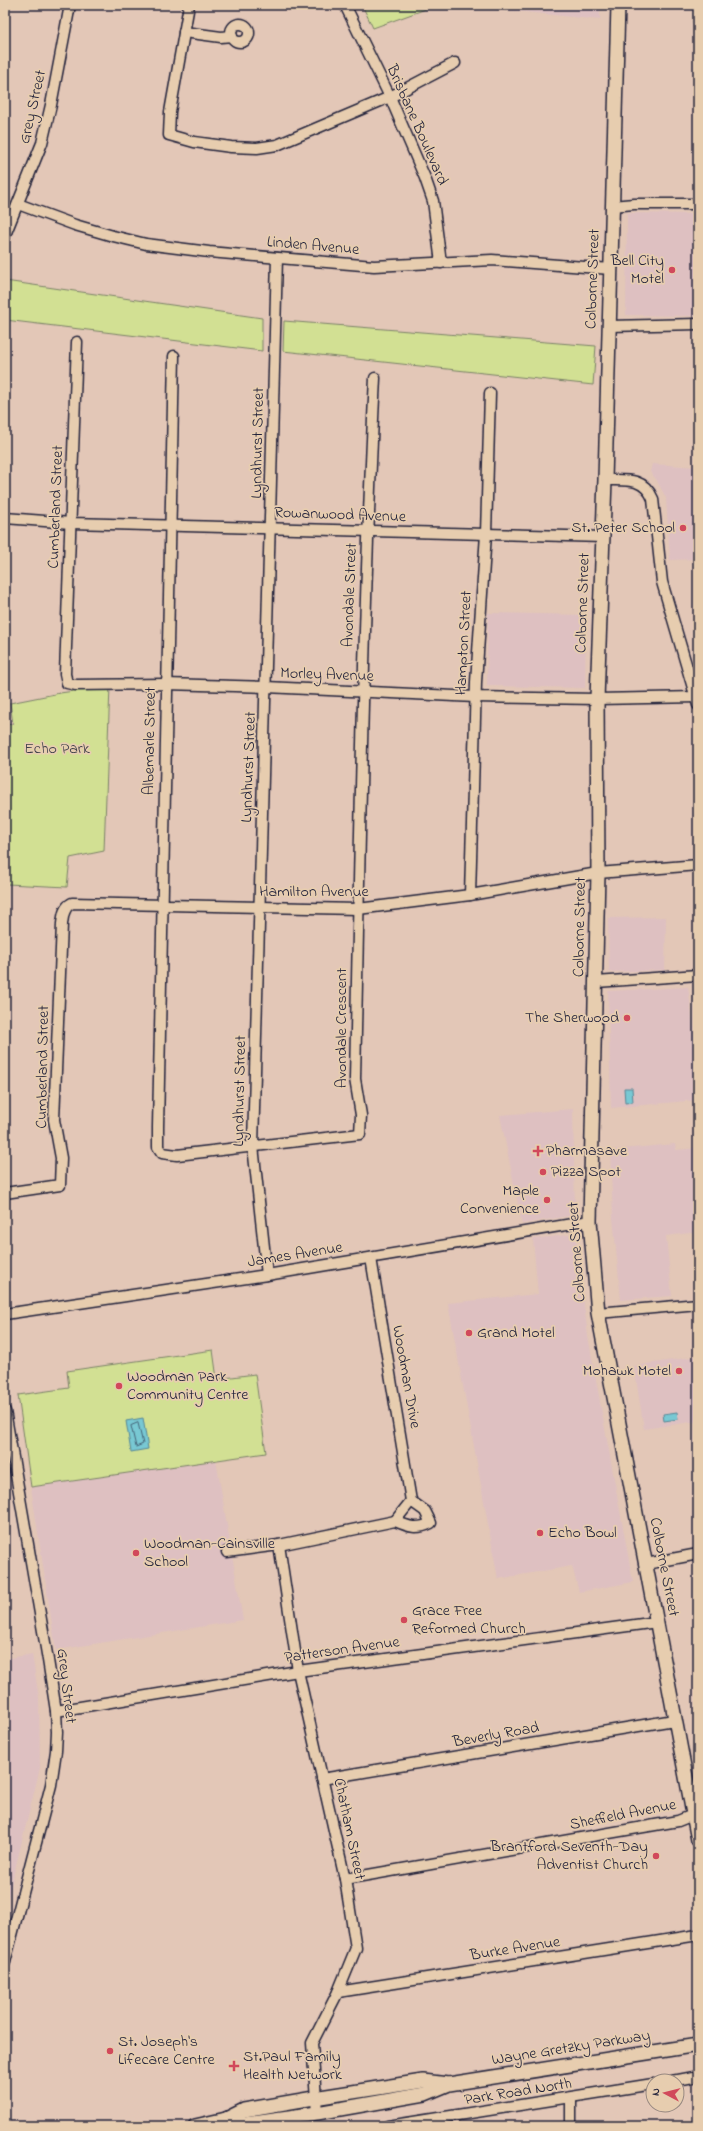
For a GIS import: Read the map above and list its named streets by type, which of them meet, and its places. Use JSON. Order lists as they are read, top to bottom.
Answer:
{
  "streets": {
    "main road": ["Colborne Street", "Wayne Gretzky Parkway"],
    "street": [
      "Grey Street",
      "Brisbane Boulevard",
      "Linden Avenue",
      "Lyndhurst Street",
      "Cumberland Street",
      "Rowanwood Avenue",
      "Avondale Street",
      "Hampton Street",
      "Morley Avenue",
      "Albemarle Street",
      "Hamilton Avenue",
      "Avondale Crescent",
      "James Avenue",
      "Woodman Drive",
      "Patterson Avenue",
      "Beverly Road",
      "Sheffield Avenue",
      "Chatham Street",
      "Burke Avenue",
      "Park Road North"
    ]
  },
  "crossings": [
    ["Grey Street", "Linden Avenue"],
    ["Grey Street", "Patterson Avenue"],
    ["Brisbane Boulevard", "Linden Avenue"],
    ["Linden Avenue", "Colborne Street"],
    ["Linden Avenue", "Lyndhurst Street"],
    ["Colborne Street", "Rowanwood Avenue"],
    ["Colborne Street", "Morley Avenue"],
    ["Colborne Street", "Hamilton Avenue"],
    ["Colborne Street", "James Avenue"],
    ["Colborne Street", "Patterson Avenue"],
    ["Colborne Street", "Beverly Road"],
    ["Colborne Street", "Sheffield Avenue"],
    ["Lyndhurst Street", "Rowanwood Avenue"],
    ["Lyndhurst Street", "Morley Avenue"],
    ["Lyndhurst Street", "Albemarle Street"],
    ["Lyndhurst Street", "Hamilton Avenue"],
    ["Lyndhurst Street", "Avondale Crescent"],
    ["Lyndhurst Street", "James Avenue"],
    ["Cumberland Street", "Rowanwood Avenue"],
    ["Cumberland Street", "Morley Avenue"],
    ["Cumberland Street", "Hamilton Avenue"],
    ["Rowanwood Avenue", "Avondale Street"],
    ["Rowanwood Avenue", "Hampton Street"],
    ["Rowanwood Avenue", "Albemarle Street"],
    ["Avondale Street", "Morley Avenue"],
    ["Avondale Street", "Hamilton Avenue"],
    ["Avondale Street", "Avondale Crescent"],
    ["Hampton Street", "Morley Avenue"],
    ["Hampton Street", "Hamilton Avenue"],
    ["Morley Avenue", "Albemarle Street"],
    ["Albemarle Street", "Hamilton Avenue"],
    ["Albemarle Street", "Avondale Crescent"],
    ["Hamilton Avenue", "Avondale Crescent"],
    ["James Avenue", "Woodman Drive"],
    ["Patterson Avenue", "Chatham Street"],
    ["Beverly Road", "Chatham Street"],
    ["Sheffield Avenue", "Chatham Street"],
    ["Chatham Street", "Burke Avenue"],
    ["Chatham Street", "Wayne Gretzky Parkway"]
  ],
  "parks": ["Echo Park"],
  "places": {
    "other": [
      "Bell City Motel",
      "St. Peter School",
      "The Sherwood",
      "Pizza Spot",
      "Maple Convenience",
      "Grand Motel",
      "Mohawk Motel",
      "Woodman Park Community Centre",
      "Echo Bowl",
      "Woodman-Cainsville School",
      "Grace Free Reformed Church",
      "Brantford Seventh-Day Adventist Church",
      "St. Joseph's Lifecare Centre"
    ],
    "health": ["Pharmasave", "St.Paul Family Health Network"]
  },
  "north": "left"
}
